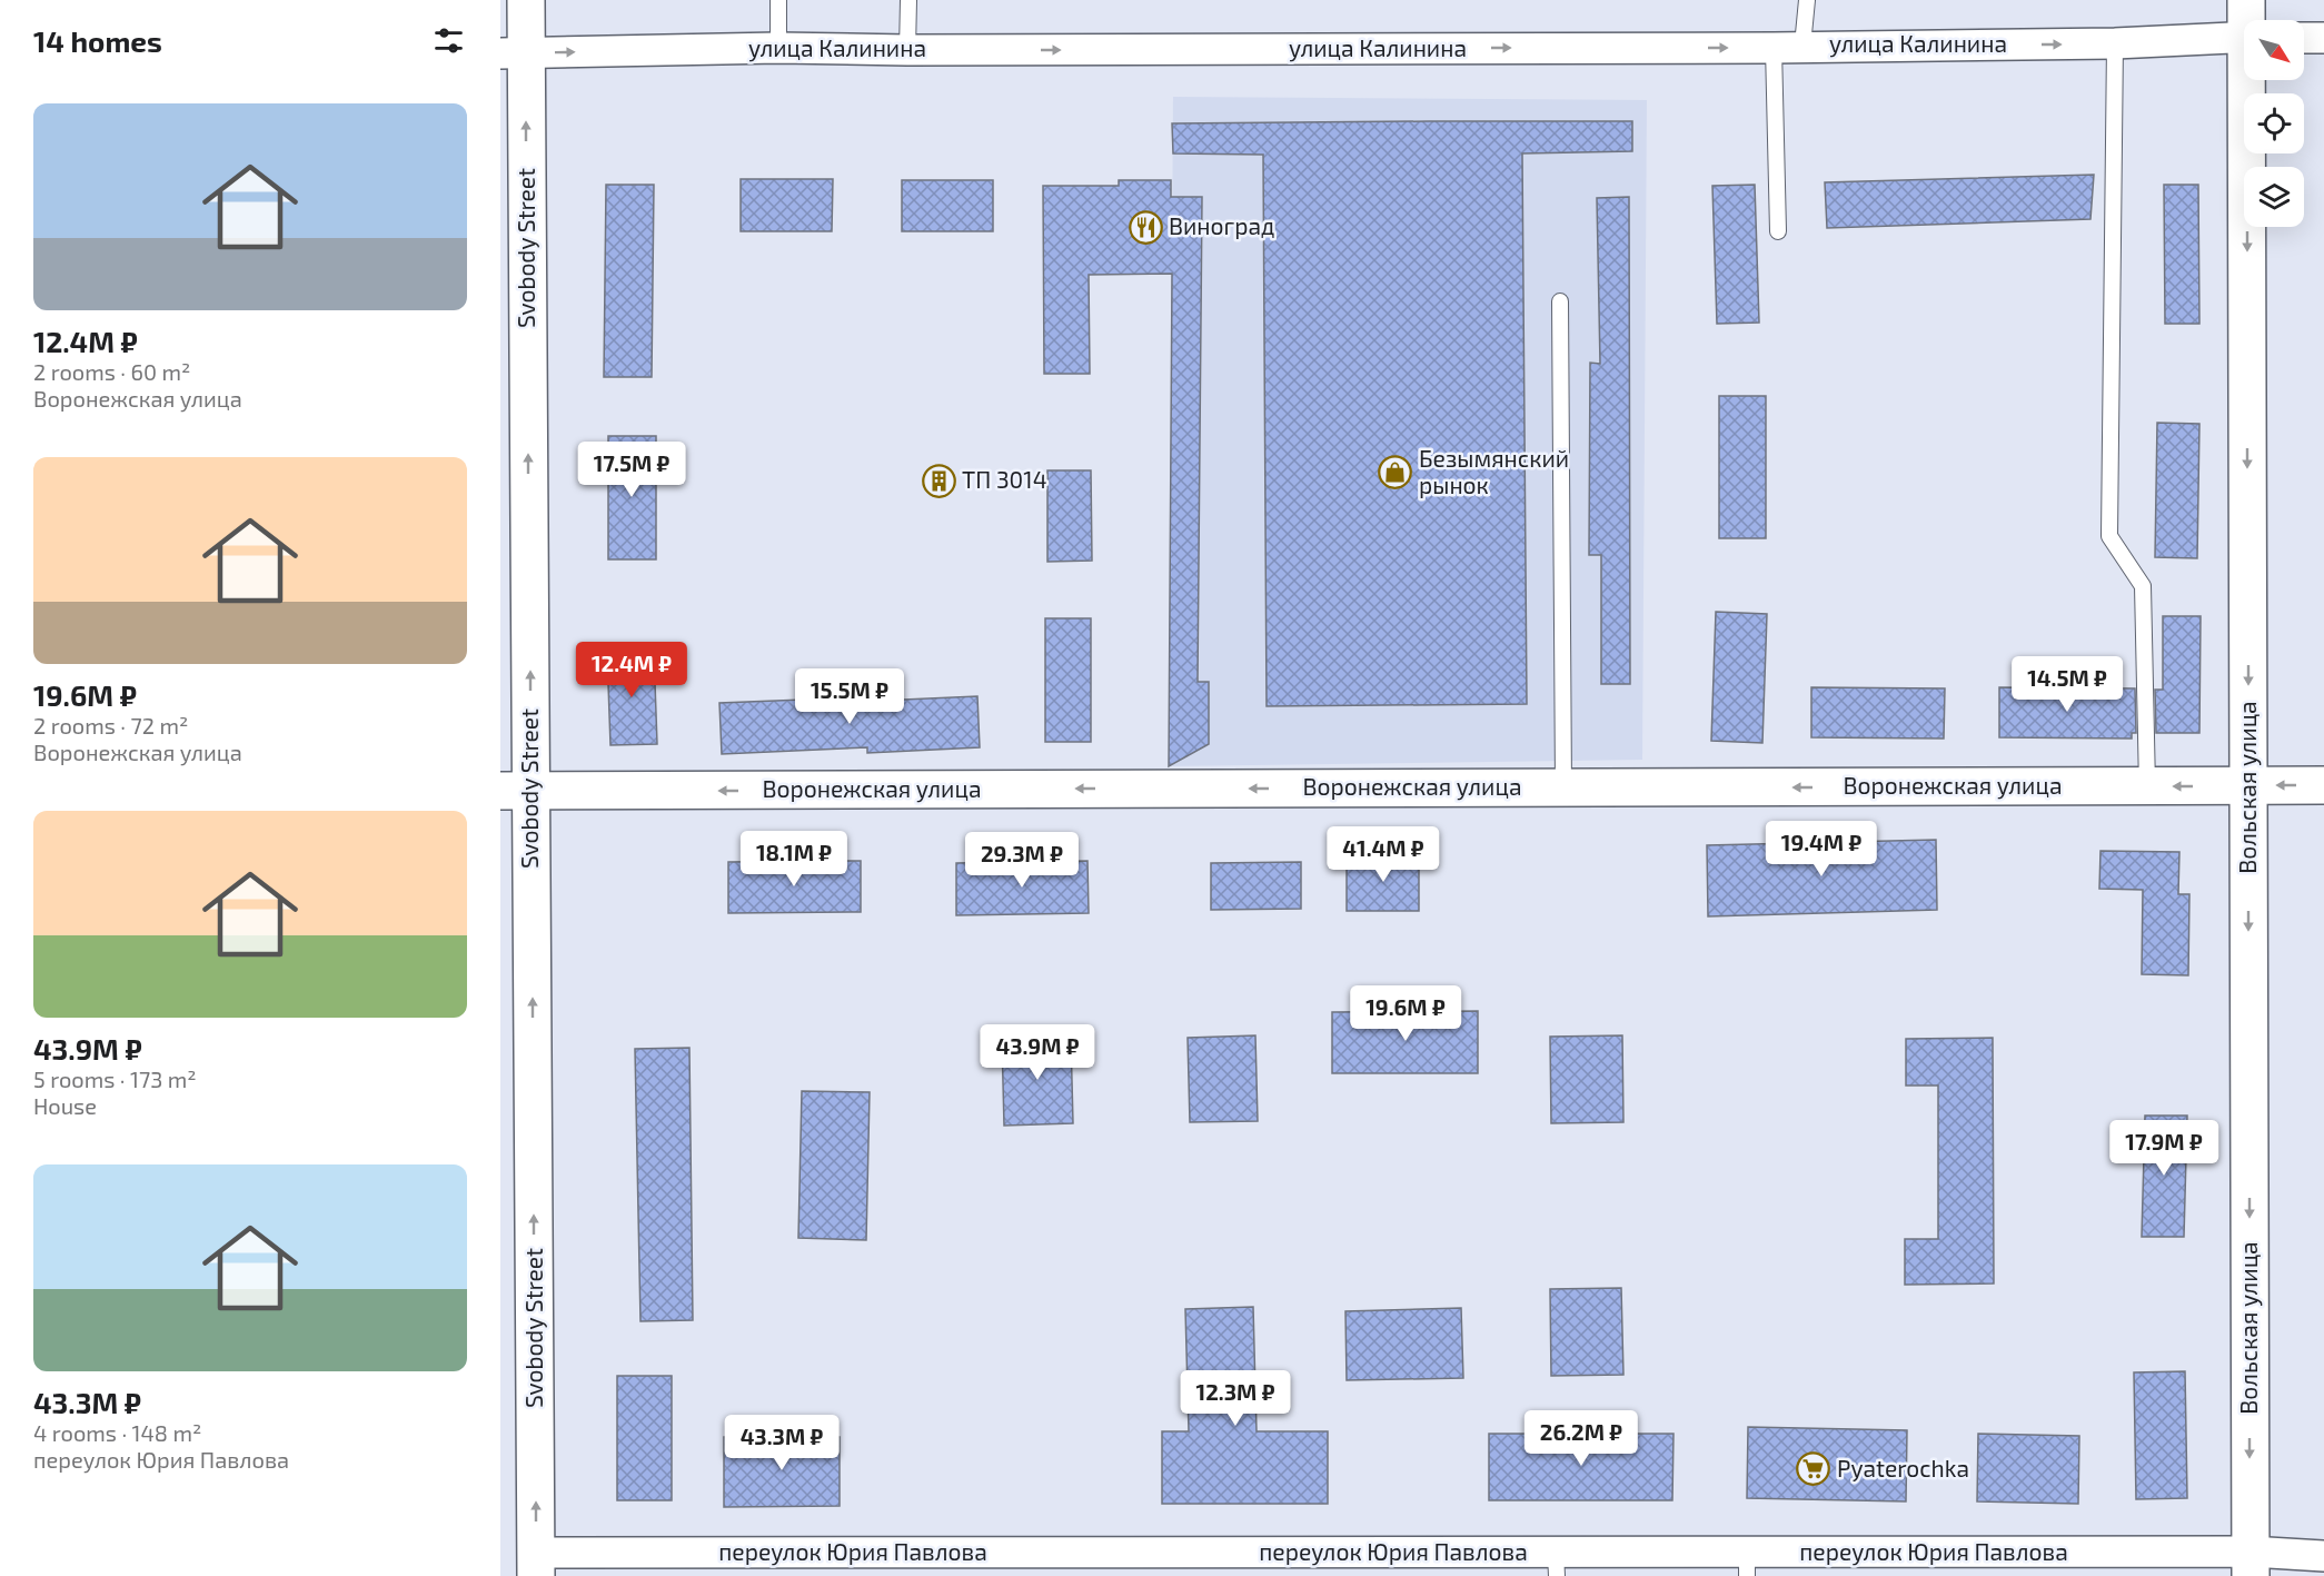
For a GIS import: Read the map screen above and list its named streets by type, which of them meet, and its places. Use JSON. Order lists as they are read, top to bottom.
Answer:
{
  "streets": {
    "street": [
      "улица Калинина",
      "Svobody Street",
      "Воронежская улица",
      "Вольская улица",
      "переулок Юрия Павлова"
    ]
  },
  "crossings": [
    ["улица Калинина", "Svobody Street"],
    ["Svobody Street", "Воронежская улица"],
    ["Svobody Street", "переулок Юрия Павлова"],
    ["Воронежская улица", "Вольская улица"],
    ["Вольская улица", "переулок Юрия Павлова"]
  ],
  "one_way": [
    "улица Калинина",
    "Svobody Street",
    "Воронежская улица",
    "Вольская улица"
  ],
  "places": {
    "restaurant": ["Виноград"],
    "shop": ["Безымянский рынок"],
    "building": ["ТП 3014"],
    "supermarket": ["Pyaterochka"]
  },
  "north": "bottom right",
  "page": {
    "heading": "14 homes",
    "list": [
      {
        "name": "12.4M ₽",
        "note": "2 rooms · 60 m² · Воронежская улица"
      },
      {
        "name": "19.6M ₽",
        "note": "2 rooms · 72 m² · Воронежская улица"
      },
      {
        "name": "43.9M ₽",
        "note": "5 rooms · 173 m² · House"
      },
      {
        "name": "43.3M ₽",
        "note": "4 rooms · 148 m² · переулок Юрия Павлова"
      }
    ],
    "price": [
      "17.5M ₽",
      "12.4M ₽",
      "14.5M ₽",
      "15.5M ₽",
      "19.4M ₽",
      "41.4M ₽",
      "18.1M ₽",
      "29.3M ₽",
      "19.6M ₽",
      "43.9M ₽",
      "17.9M ₽",
      "12.3M ₽",
      "26.2M ₽",
      "43.3M ₽"
    ]
  }
}
